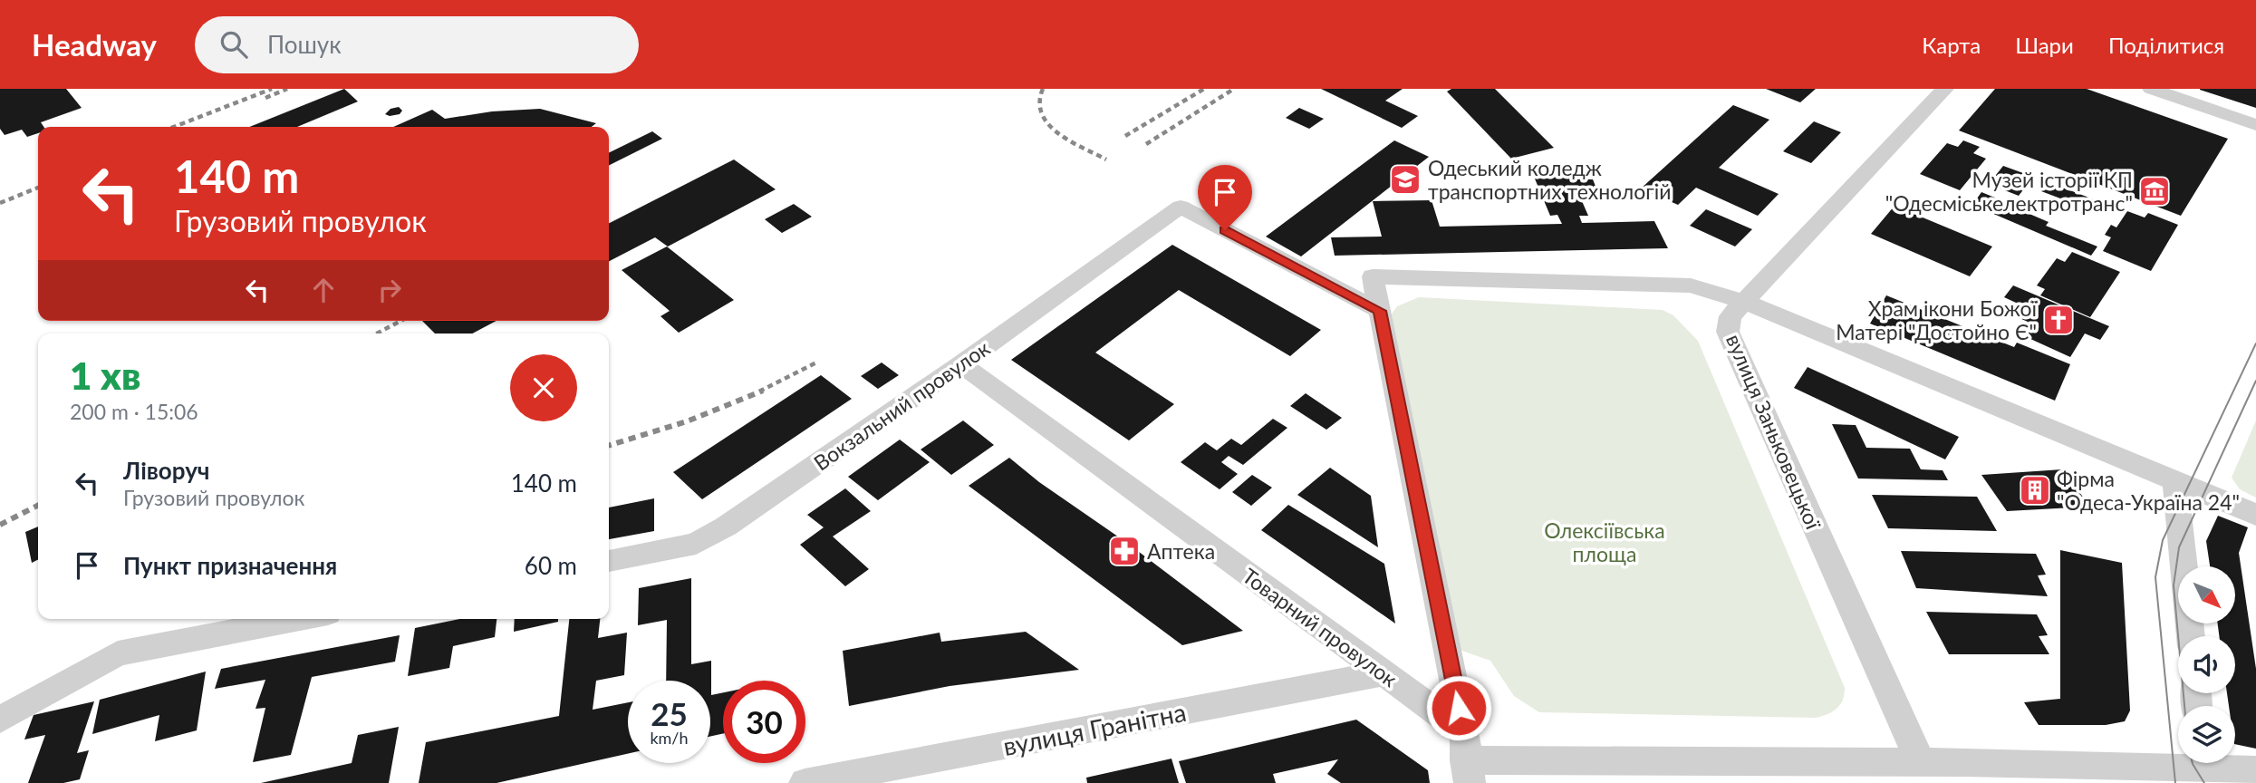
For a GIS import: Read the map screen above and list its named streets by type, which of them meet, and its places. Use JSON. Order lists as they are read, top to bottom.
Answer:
{
  "streets": {
    "street": [
      "Вокзальний провулок",
      "вулиця Заньковецької",
      "Товарний провулок",
      "вулиця Гранітна"
    ]
  },
  "crossings": [
    ["Вокзальний провулок", "Товарний провулок"],
    ["Товарний провулок", "вулиця Гранітна"]
  ],
  "parks": ["Олексіївська площа"],
  "places": {
    "school or university": ["Одеський коледж транспортних технологій"],
    "museum": ["Музей історії КП \"Одесміськелектротранс\""],
    "church": ["Храм ікони Божої Матері \"Достойно Є\""],
    "building": ["Фірма \"Одеса-Україна 24\""],
    "pharmacy": ["Аптека"]
  },
  "north": "bottom right",
  "page": {
    "header": "Headway",
    "search": "Пошук",
    "nav": ["Карта", "Шари", "Поділитися"],
    "turn": ["140 m", "Грузовий провулок"],
    "heading": ["1 хв", "200 m · 15:06"],
    "list": [
      {
        "name": "Ліворуч",
        "note": "Грузовий провулок",
        "value": "140 m"
      },
      {
        "name": "Пункт призначення",
        "value": "60 m"
      }
    ],
    "speed": "25 km/h",
    "limit": "30"
  }
}
